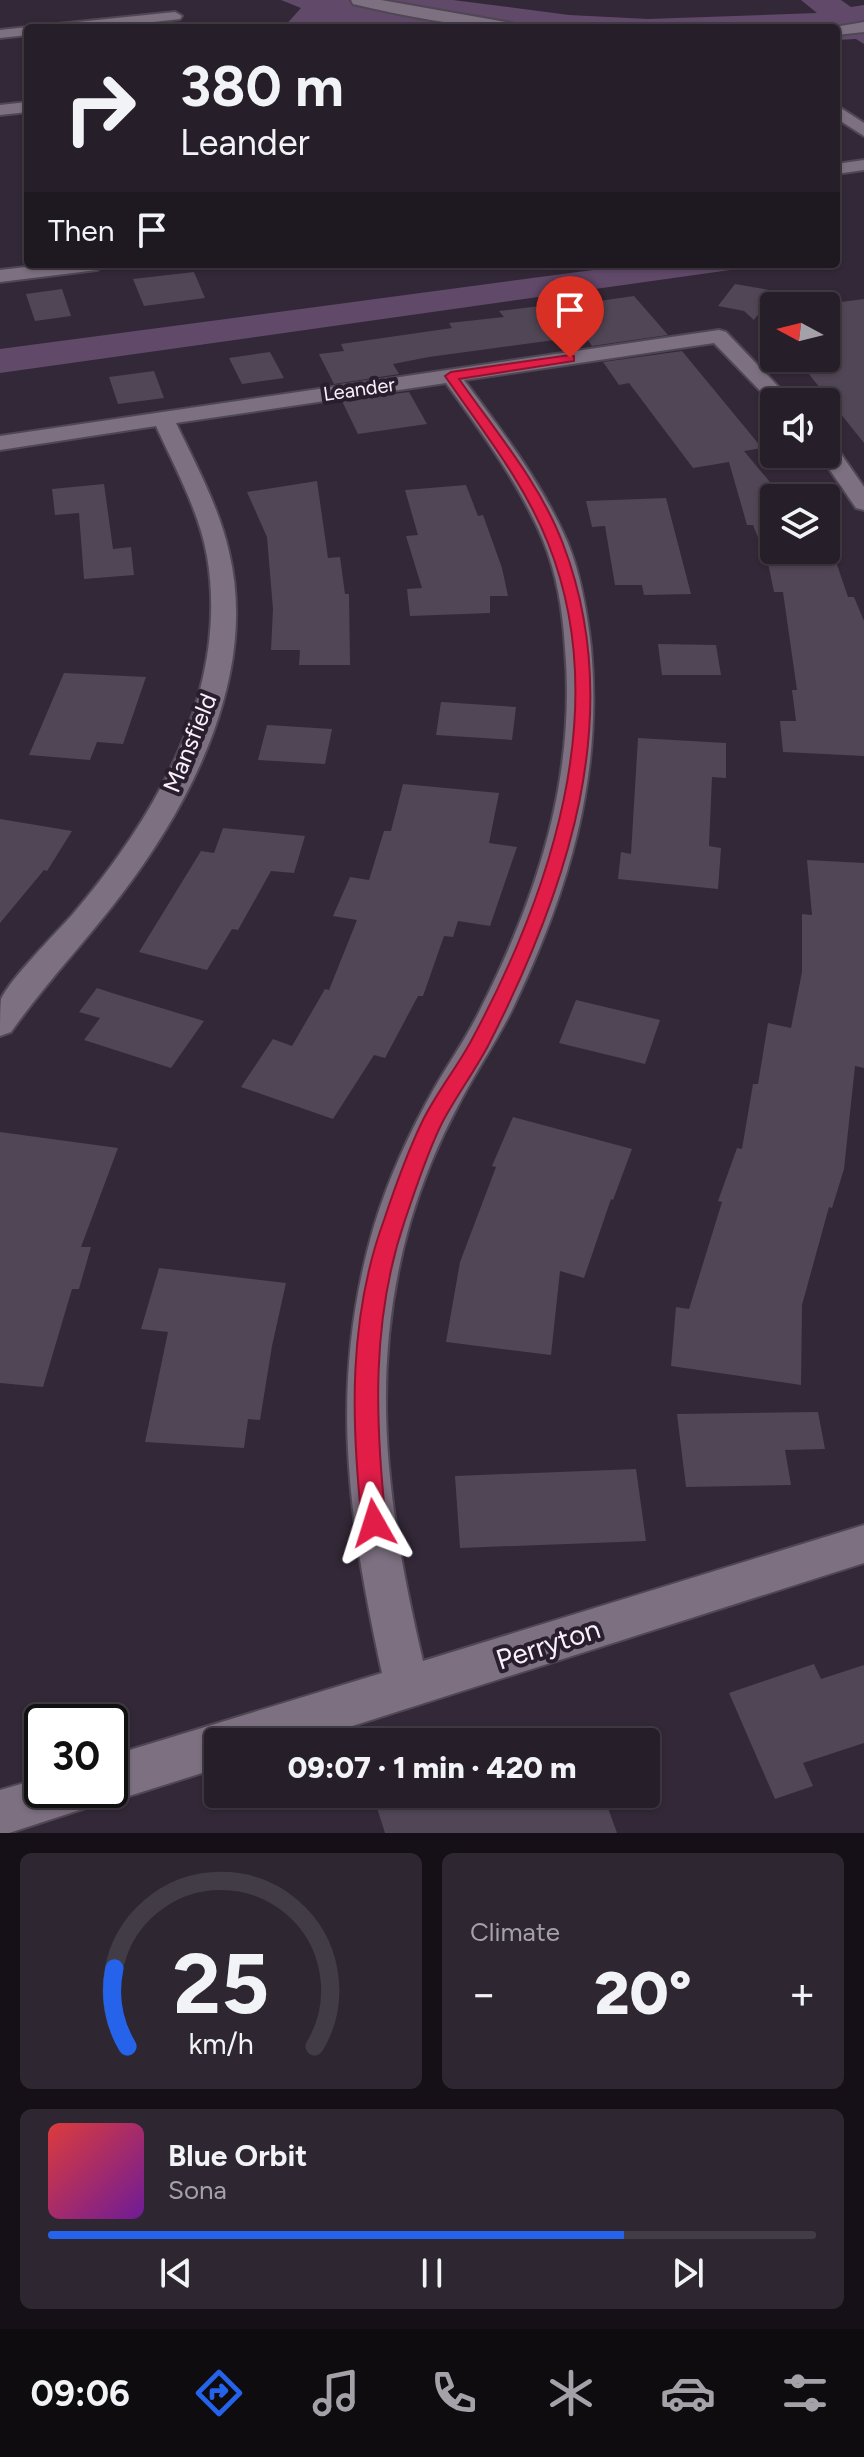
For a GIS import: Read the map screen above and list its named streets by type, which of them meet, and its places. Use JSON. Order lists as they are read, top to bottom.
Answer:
{
  "streets": {
    "street": ["Leander", "Mansfield", "Perryton"]
  },
  "crossings": [
    ["Leander", "Mansfield"]
  ],
  "north": "left",
  "page": {
    "turn": ["380 m", "Leander"],
    "then": "Then",
    "limit": "30",
    "trip": "09:07 · 1 min · 420 m",
    "tile": "Climate",
    "heat": ["−", "20°", "+"],
    "song": ["Blue Orbit", "Sona"],
    "tabs": "09:06",
    "gauge": ["25", "km/h"]
  }
}
